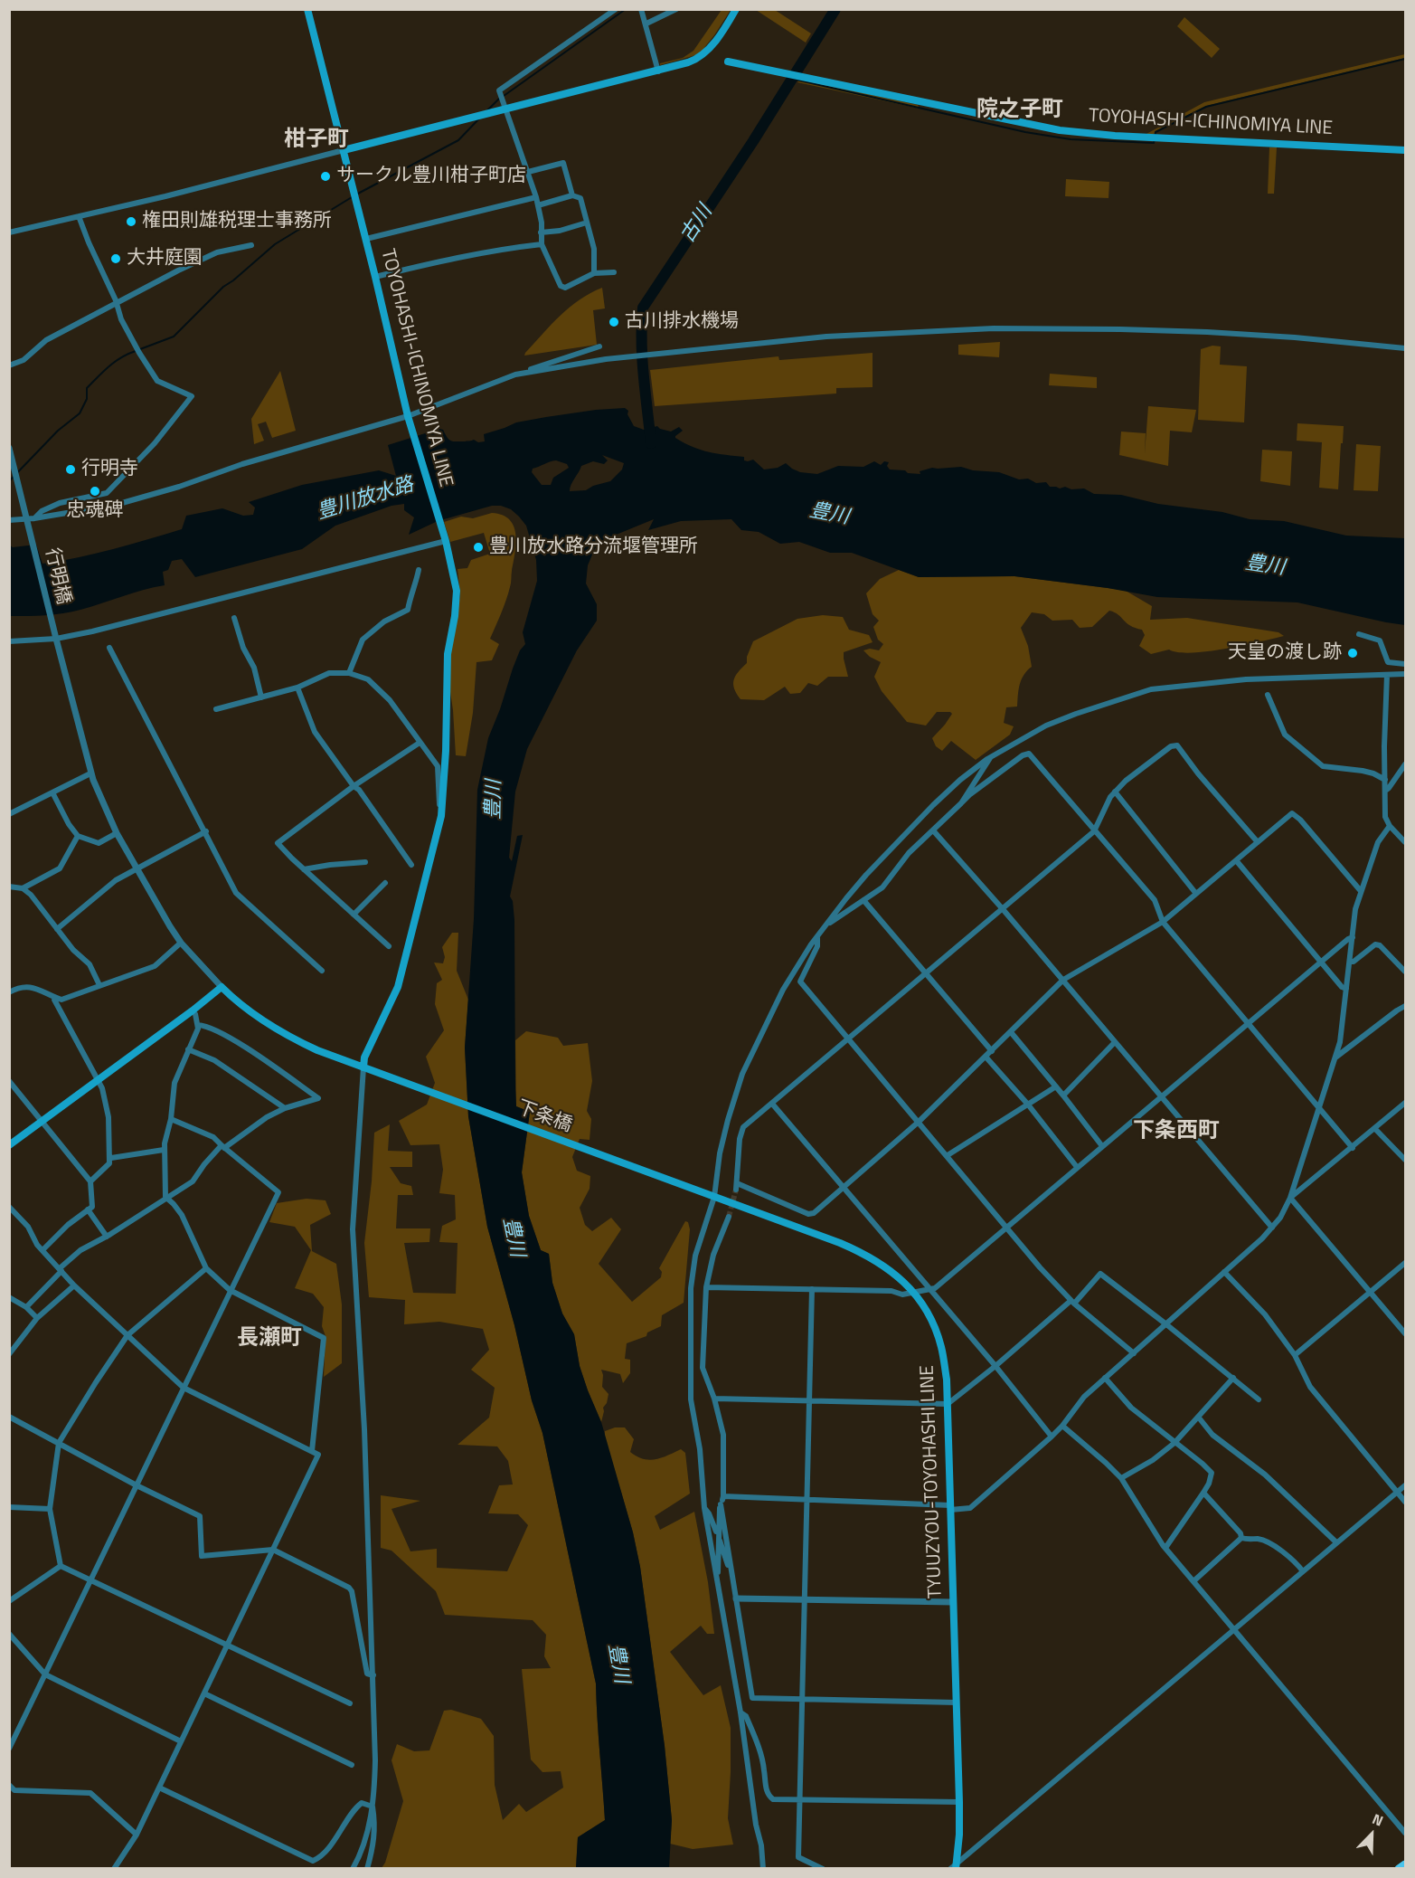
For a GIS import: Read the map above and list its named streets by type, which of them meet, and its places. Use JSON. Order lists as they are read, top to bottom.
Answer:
{
  "streets": {
    "main road": ["TOYOHASHI-ICHINOMIYA LINE", "下条橋", "TYUUZYOU-TOYOHASHI LINE"],
    "street": ["行明橋"]
  },
  "crossings": [
    ["TOYOHASHI-ICHINOMIYA LINE", "下条橋"],
    ["下条橋", "TYUUZYOU-TOYOHASHI LINE"]
  ],
  "districts": [
    "院之子町",
    "柑子町",
    "下条西町",
    "長瀬町"
  ],
  "water": ["古川", "豊川放水路", "豊川"],
  "places": [
    "サークル豊川柑子町店",
    "権田則雄税理士事務所",
    "大井庭園",
    "古川排水機場",
    "行明寺",
    "忠魂碑",
    "豊川放水路分流堰管理所",
    "天皇の渡し跡"
  ],
  "north": "top right"
}
